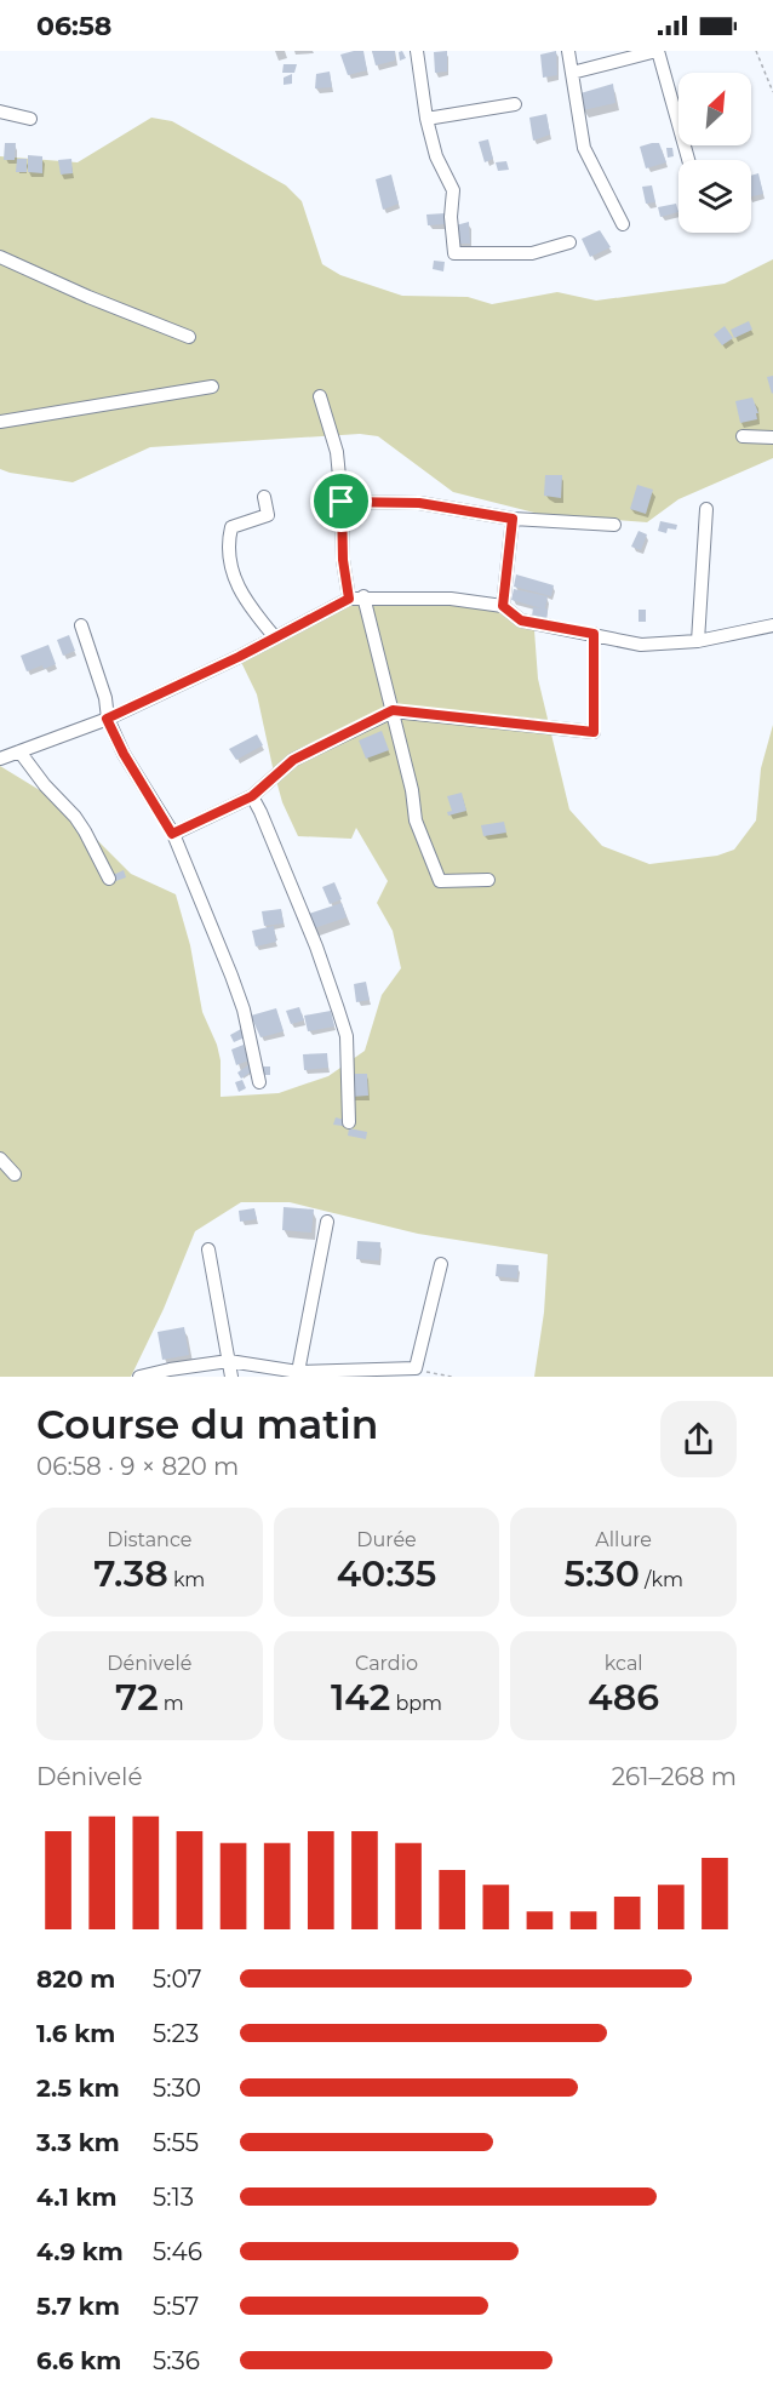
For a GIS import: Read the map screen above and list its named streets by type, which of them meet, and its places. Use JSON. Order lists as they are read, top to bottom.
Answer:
{
  "north": "top right",
  "page": {
    "status": "06:58",
    "heading": ["Course du matin", "06:58 · 9 × 820 m"],
    "stats": [
      ["Distance", "7.38 km"],
      ["Durée", "40:35"],
      ["Allure", "5:30 /km"],
      ["Dénivelé", "72 m"],
      ["Cardio", "142 bpm"],
      ["kcal", "486"]
    ],
    "chart": ["Dénivelé", "261–268 m"],
    "list": [
      {
        "name": "820 m",
        "note": "5:07"
      },
      {
        "name": "1.6 km",
        "note": "5:23"
      },
      {
        "name": "2.5 km",
        "note": "5:30"
      },
      {
        "name": "3.3 km",
        "note": "5:55"
      },
      {
        "name": "4.1 km",
        "note": "5:13"
      },
      {
        "name": "4.9 km",
        "note": "5:46"
      },
      {
        "name": "5.7 km",
        "note": "5:57"
      },
      {
        "name": "6.6 km",
        "note": "5:36"
      }
    ]
  }
}
